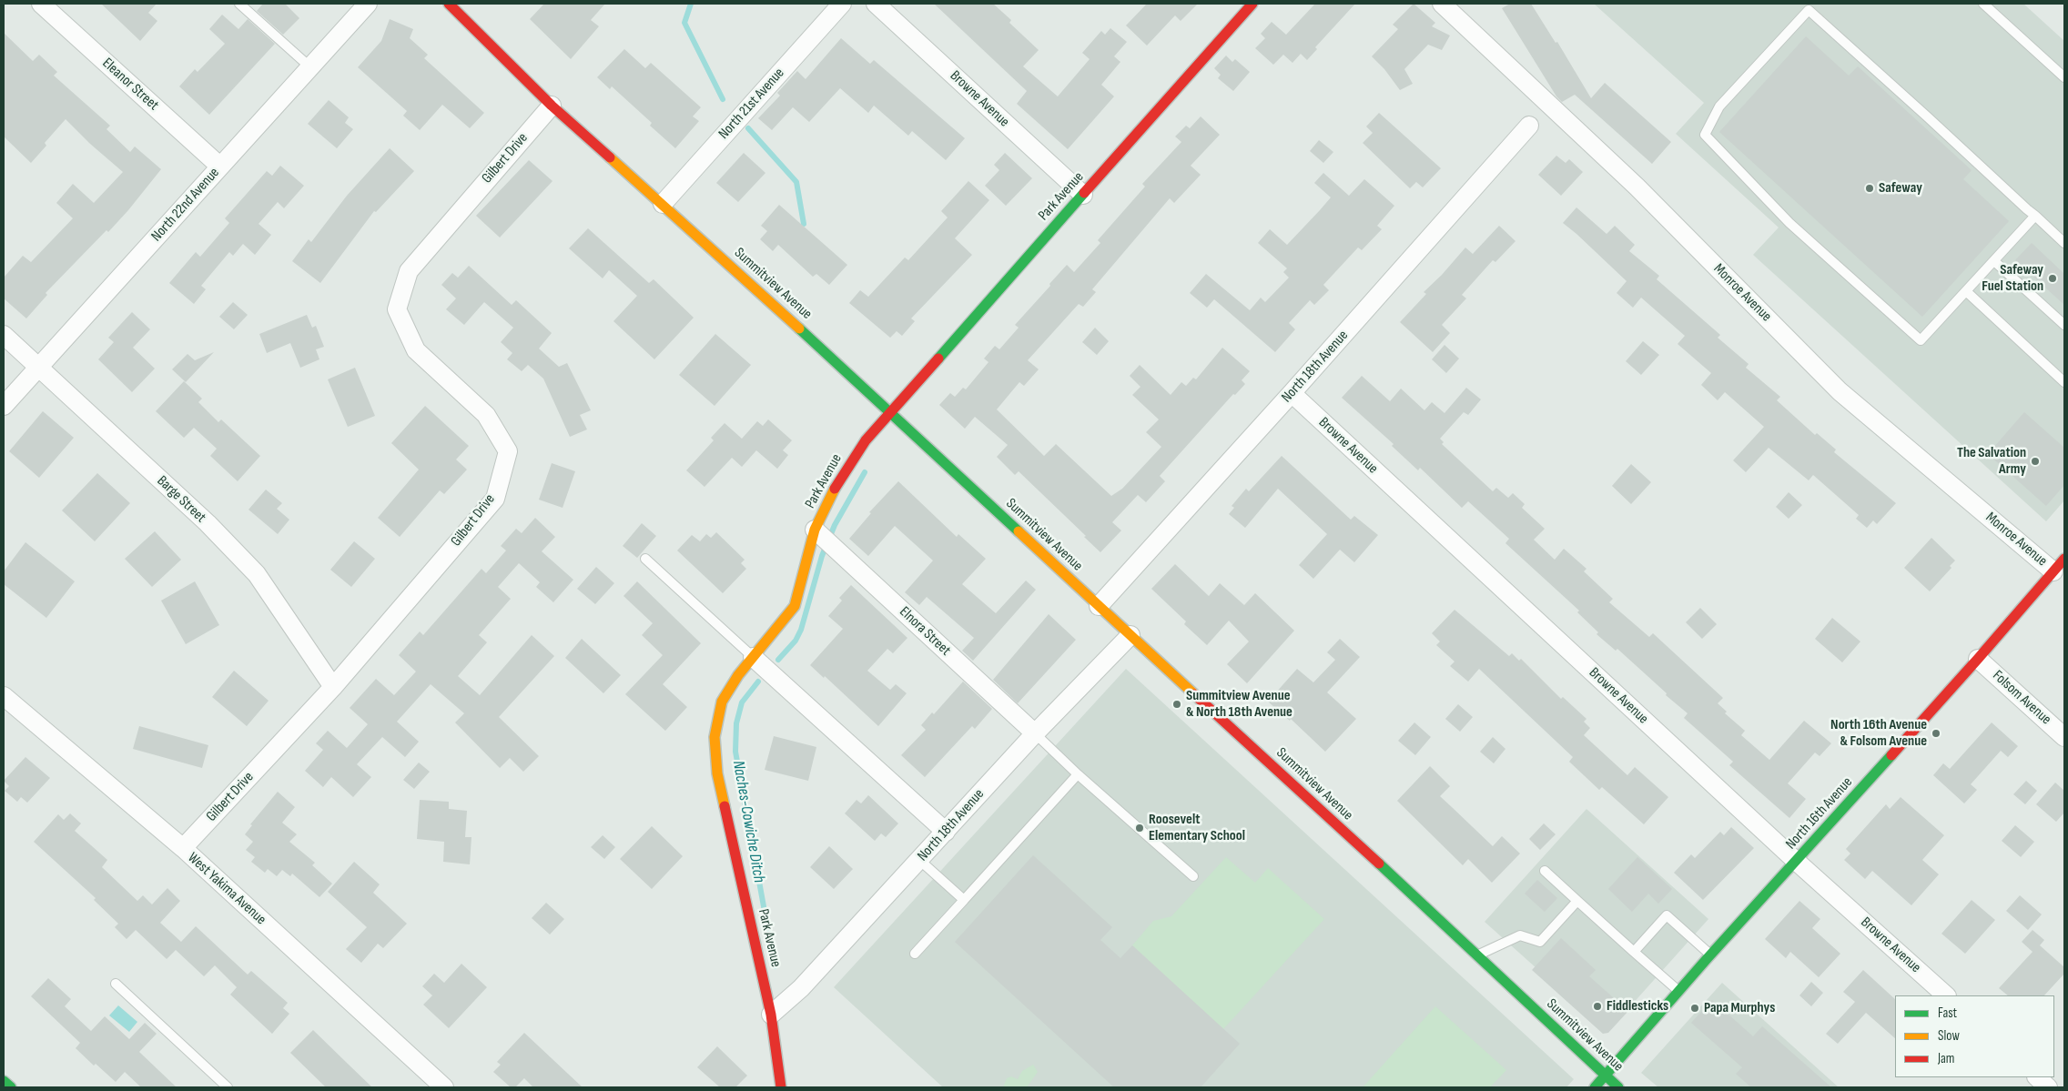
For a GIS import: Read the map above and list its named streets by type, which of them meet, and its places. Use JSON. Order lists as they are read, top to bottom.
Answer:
{
  "streets": {
    "main road": ["Park Avenue", "Summitview Avenue", "North 16th Avenue"],
    "street": [
      "Eleanor Street",
      "Browne Avenue",
      "North 21st Avenue",
      "Gilbert Drive",
      "North 22nd Avenue",
      "Monroe Avenue",
      "North 18th Avenue",
      "Barge Street",
      "Elnora Street",
      "Folsom Avenue",
      "West Yakima Avenue"
    ]
  },
  "crossings": [
    ["Eleanor Street", "North 22nd Avenue"],
    ["Browne Avenue", "Park Avenue"],
    ["Browne Avenue", "North 18th Avenue"],
    ["Browne Avenue", "North 16th Avenue"],
    ["North 21st Avenue", "Summitview Avenue"],
    ["Gilbert Drive", "Summitview Avenue"],
    ["Gilbert Drive", "Barge Street"],
    ["Gilbert Drive", "West Yakima Avenue"],
    ["Park Avenue", "Summitview Avenue"],
    ["Park Avenue", "North 18th Avenue"],
    ["Park Avenue", "Elnora Street"],
    ["North 22nd Avenue", "Barge Street"],
    ["Summitview Avenue", "North 18th Avenue"],
    ["Summitview Avenue", "North 16th Avenue"],
    ["Monroe Avenue", "North 16th Avenue"],
    ["North 18th Avenue", "Elnora Street"],
    ["Folsom Avenue", "North 16th Avenue"]
  ],
  "water": ["Naches-Cowiche Ditch"],
  "places": [
    "Safeway",
    "Safeway Fuel Station",
    "The Salvation Army",
    "Summitview Avenue & North 18th Avenue",
    "North 16th Avenue & Folsom Avenue",
    "Roosevelt Elementary School",
    "Fiddlesticks",
    "Papa Murphys"
  ],
  "legend": ["Fast", "Slow", "Jam"]
}
